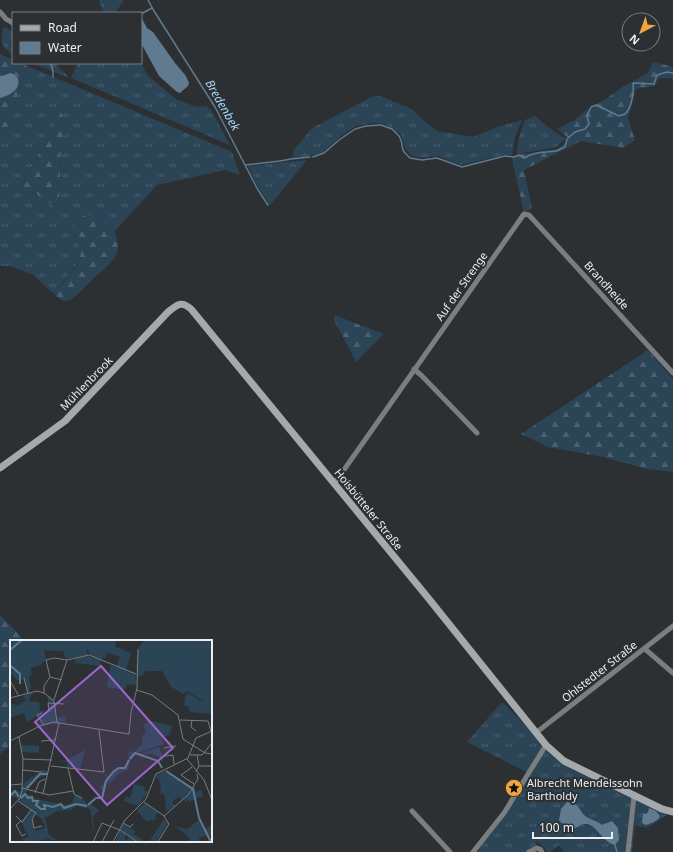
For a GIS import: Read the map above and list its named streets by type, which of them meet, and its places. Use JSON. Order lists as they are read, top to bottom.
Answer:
{
  "streets": {
    "street": [
      "Brandheide",
      "Auf der Strenge",
      "Mühlenbrook",
      "Hoisbütteler Straße",
      "Ohlstedter Straße"
    ]
  },
  "crossings": [
    ["Brandheide", "Auf der Strenge"],
    ["Auf der Strenge", "Hoisbütteler Straße"],
    ["Mühlenbrook", "Hoisbütteler Straße"],
    ["Hoisbütteler Straße", "Ohlstedter Straße"]
  ],
  "water": ["Bredenbek"],
  "places": {
    "place": ["Albrecht Mendelssohn Bartholdy"]
  },
  "legend": ["Road", "Water"],
  "scale_bar": "100 m",
  "north": "bottom left"
}
